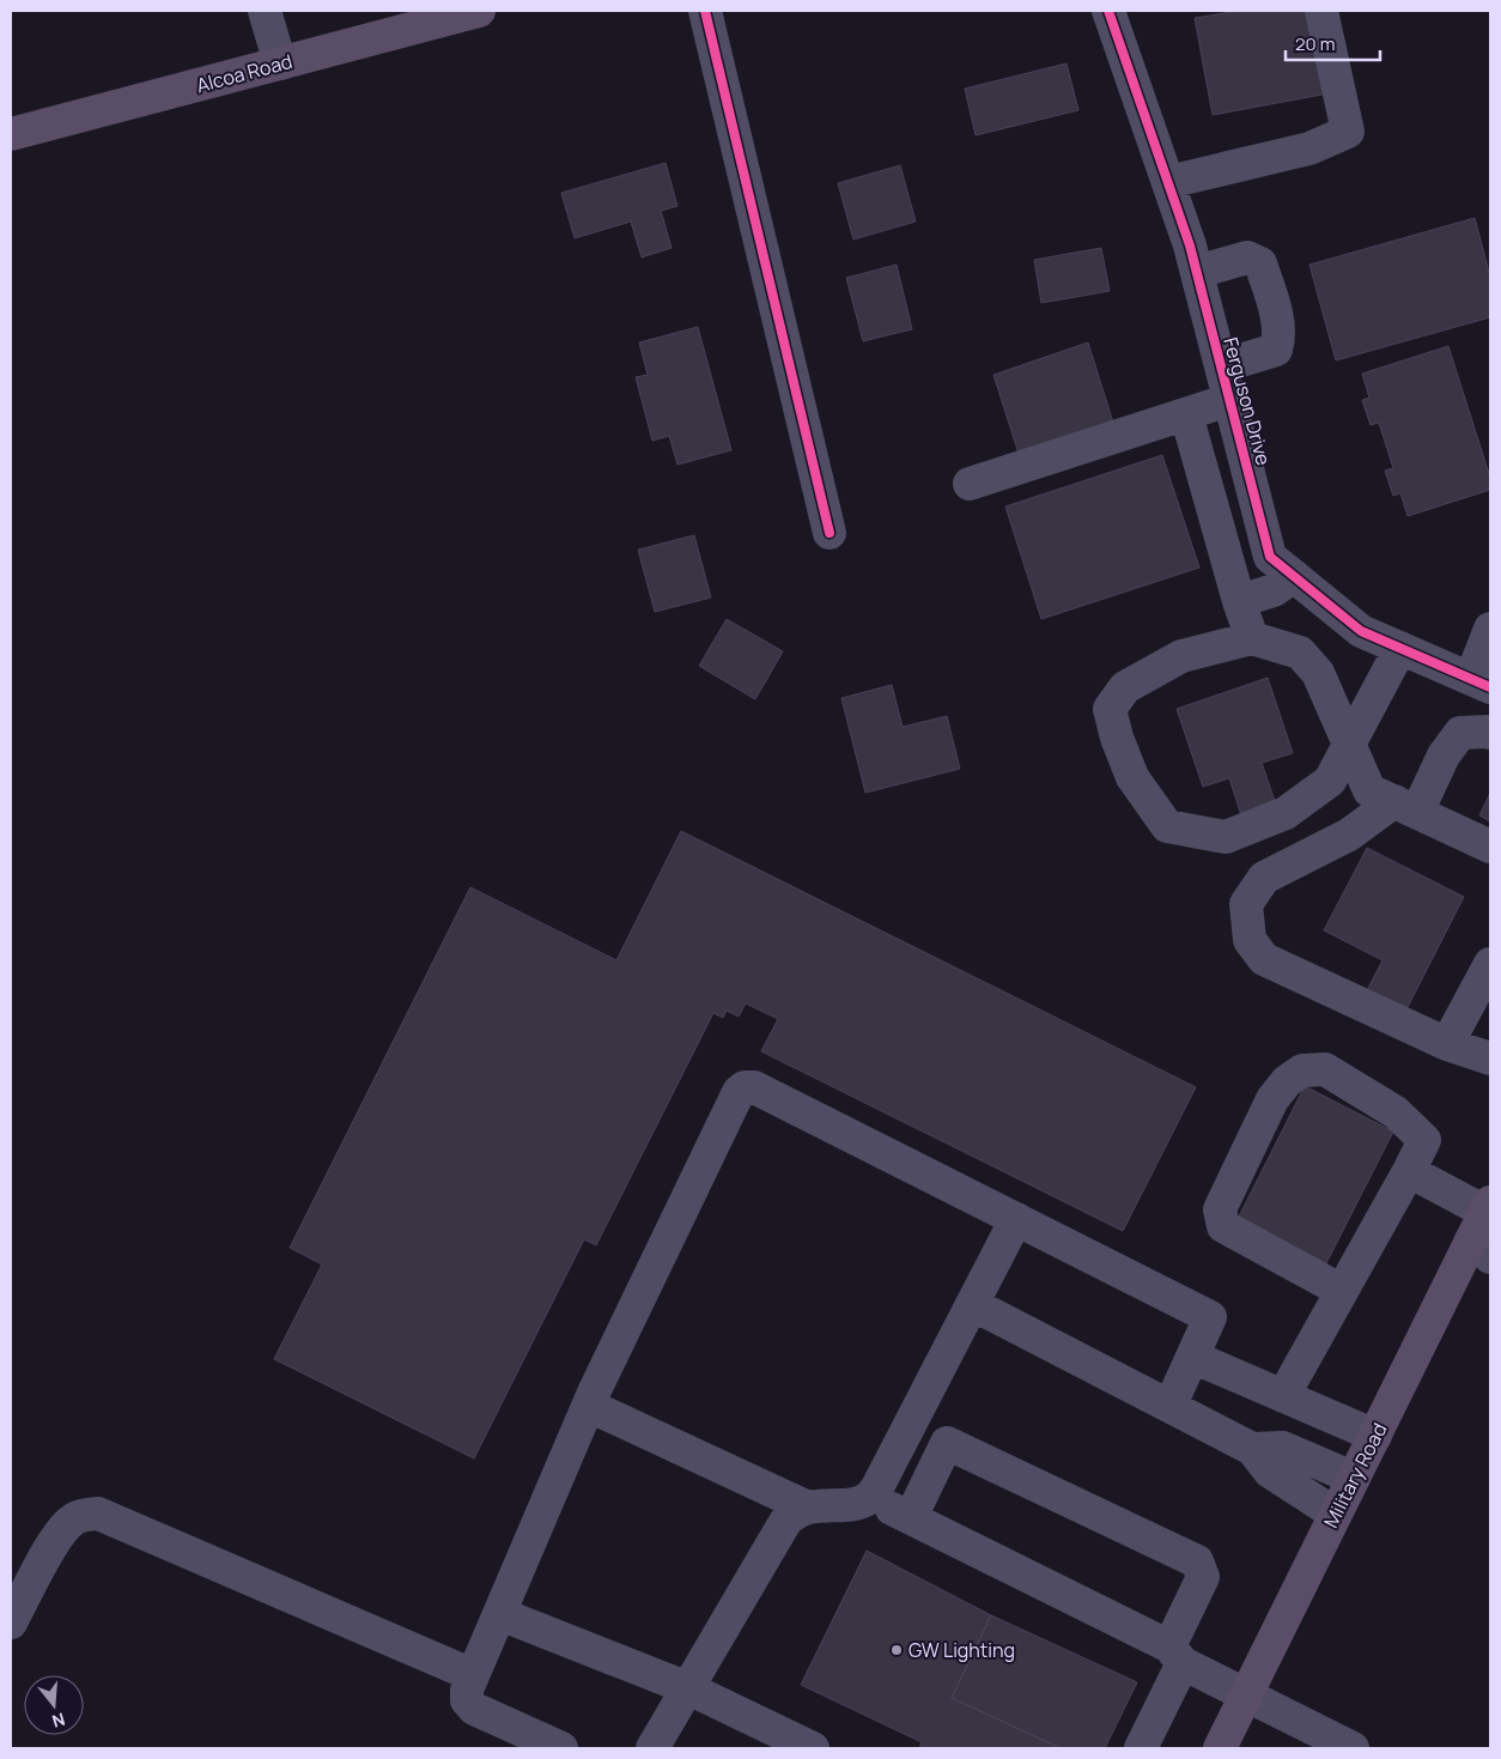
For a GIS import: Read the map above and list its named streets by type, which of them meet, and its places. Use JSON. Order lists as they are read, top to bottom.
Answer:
{
  "streets": {
    "main road": ["Alcoa Road", "Military Road"],
    "street": ["Ferguson Drive"]
  },
  "places": ["GW Lighting"],
  "scale_bar": "20 m",
  "north": "bottom"
}
